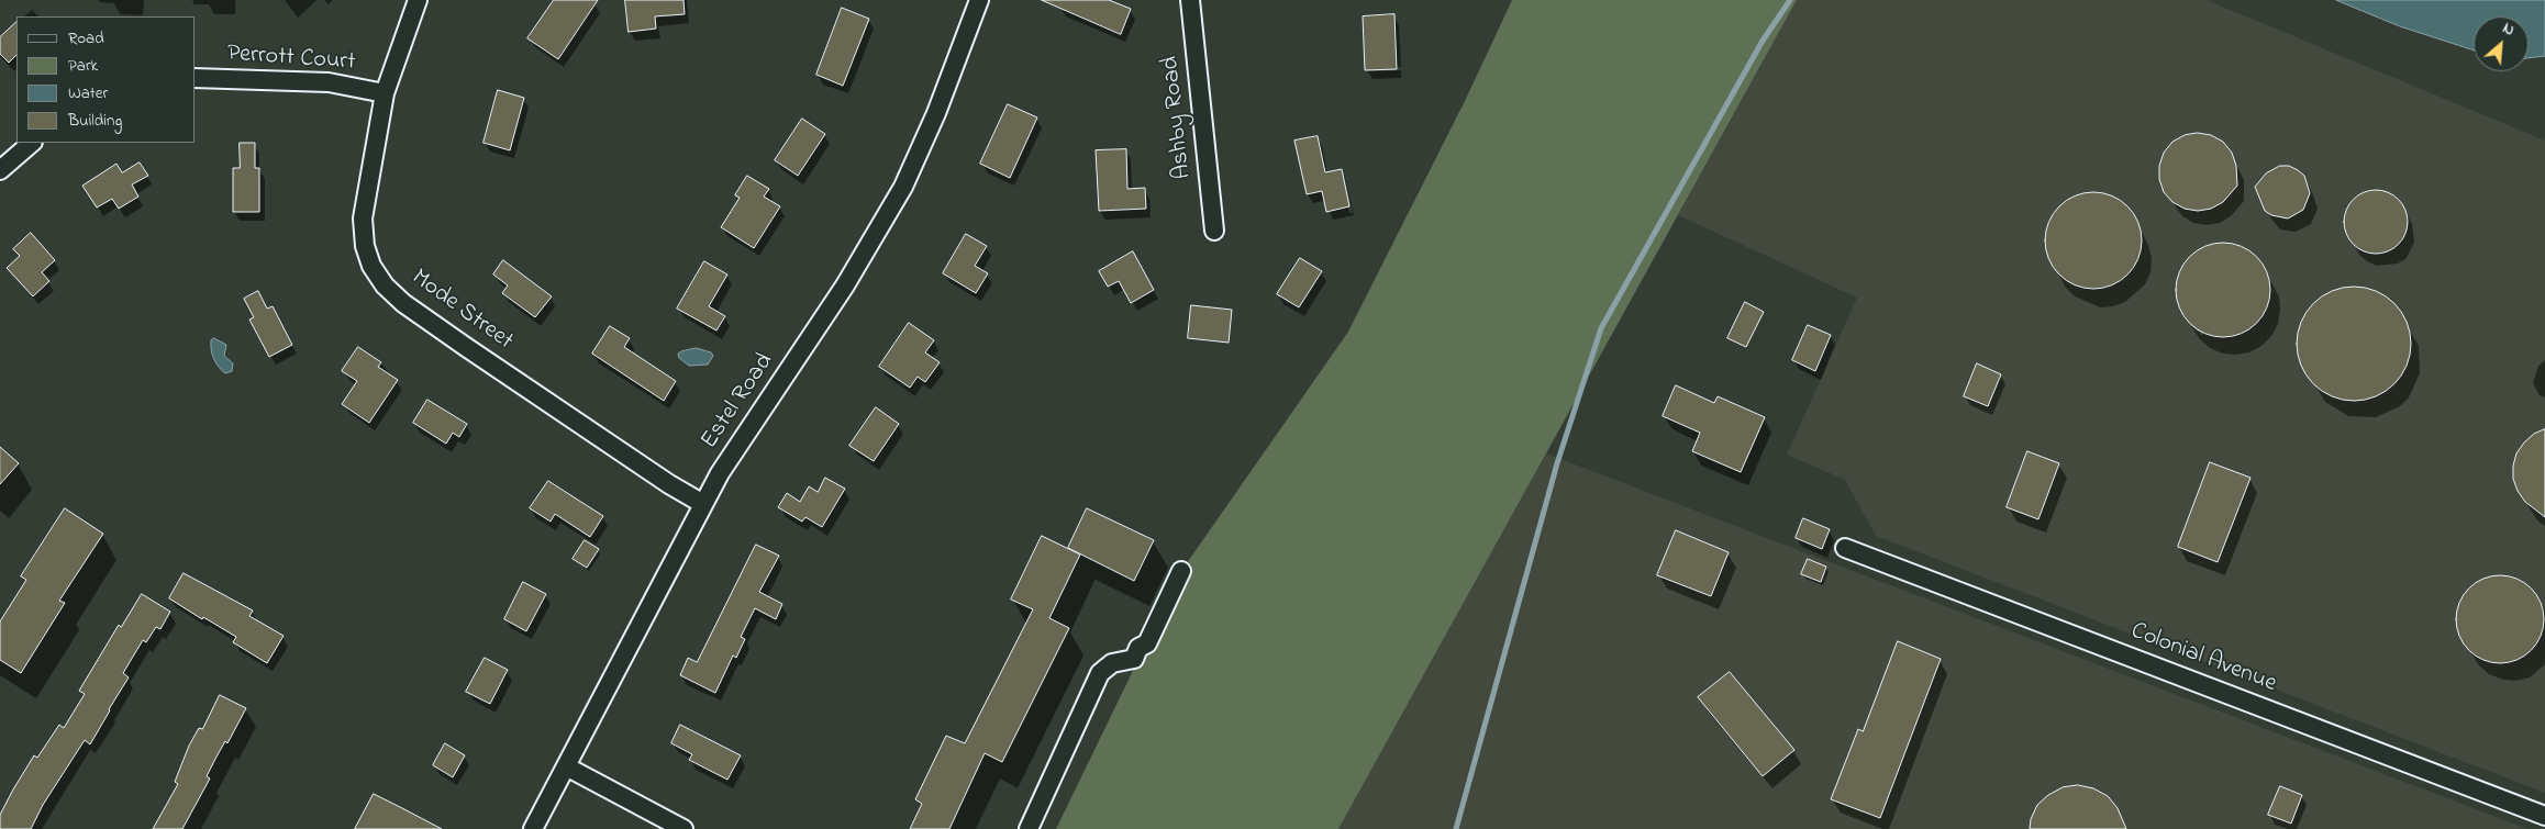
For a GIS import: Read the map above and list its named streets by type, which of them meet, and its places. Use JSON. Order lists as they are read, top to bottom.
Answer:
{
  "streets": {
    "street": [
      "Perrott Court",
      "Ashby Road",
      "Mode Street",
      "Estel Road",
      "Colonial Avenue"
    ]
  },
  "crossings": [
    ["Perrott Court", "Mode Street"],
    ["Mode Street", "Estel Road"]
  ],
  "legend": [
    "Road",
    "Park",
    "Water",
    "Building"
  ],
  "north": "top right"
}
